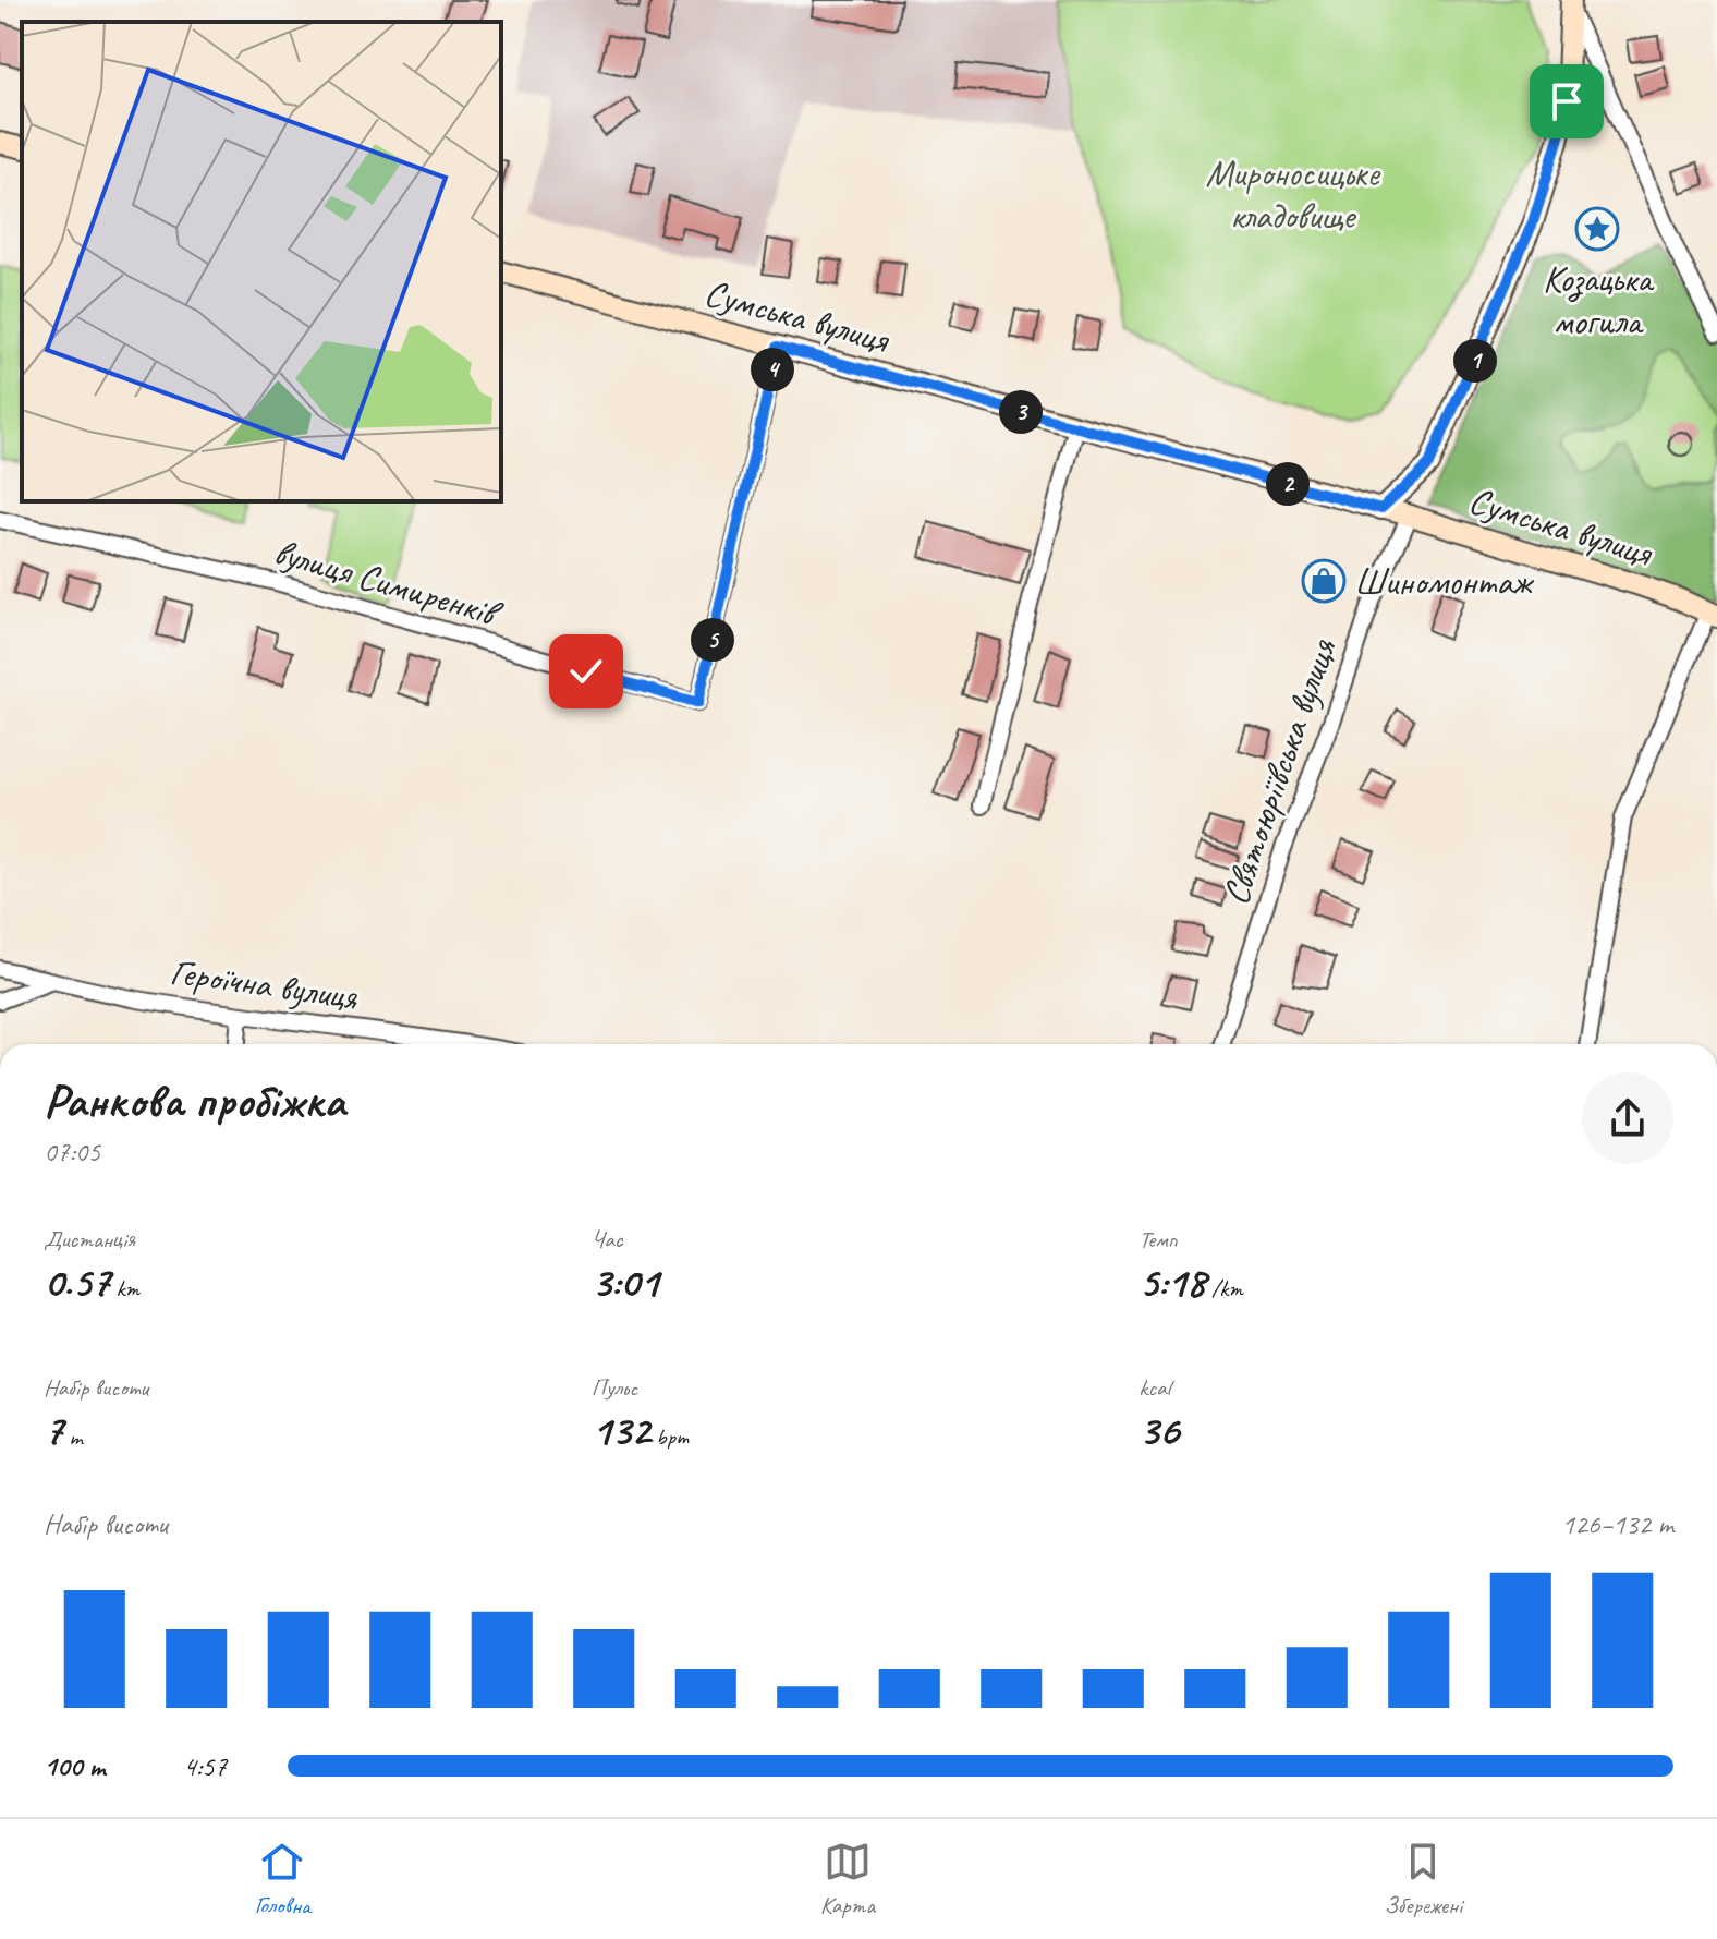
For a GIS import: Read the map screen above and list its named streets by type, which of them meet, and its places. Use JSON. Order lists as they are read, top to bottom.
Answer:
{
  "streets": {
    "main road": ["Сумська вулиця"],
    "street": ["вулиця Симиренків", "Святоюріївська вулиця", "Героїчна вулиця"]
  },
  "crossings": [
    ["Сумська вулиця", "вулиця Симиренків"],
    ["Сумська вулиця", "Святоюріївська вулиця"]
  ],
  "parks": ["Мироносицьке кладовище"],
  "places": {
    "place": ["Козацька могила"],
    "shop": ["Шиномонтаж"]
  },
  "page": {
    "pins": [
      "1",
      "4",
      "3",
      "2",
      "5"
    ],
    "heading": ["Ранкова пробіжка", "07:05"],
    "stats": [
      ["Дистанція", "0.57 km"],
      ["Час", "3:01"],
      ["Темп", "5:18 /km"],
      ["Набір висоти", "7 m"],
      ["Пульс", "132 bpm"],
      ["kcal", "36"]
    ],
    "chart": ["Набір висоти", "126–132 m"],
    "list": [
      {
        "name": "100 m",
        "note": "4:57"
      }
    ],
    "tabs": ["Головна", "Карта", "Збережені"]
  }
}
